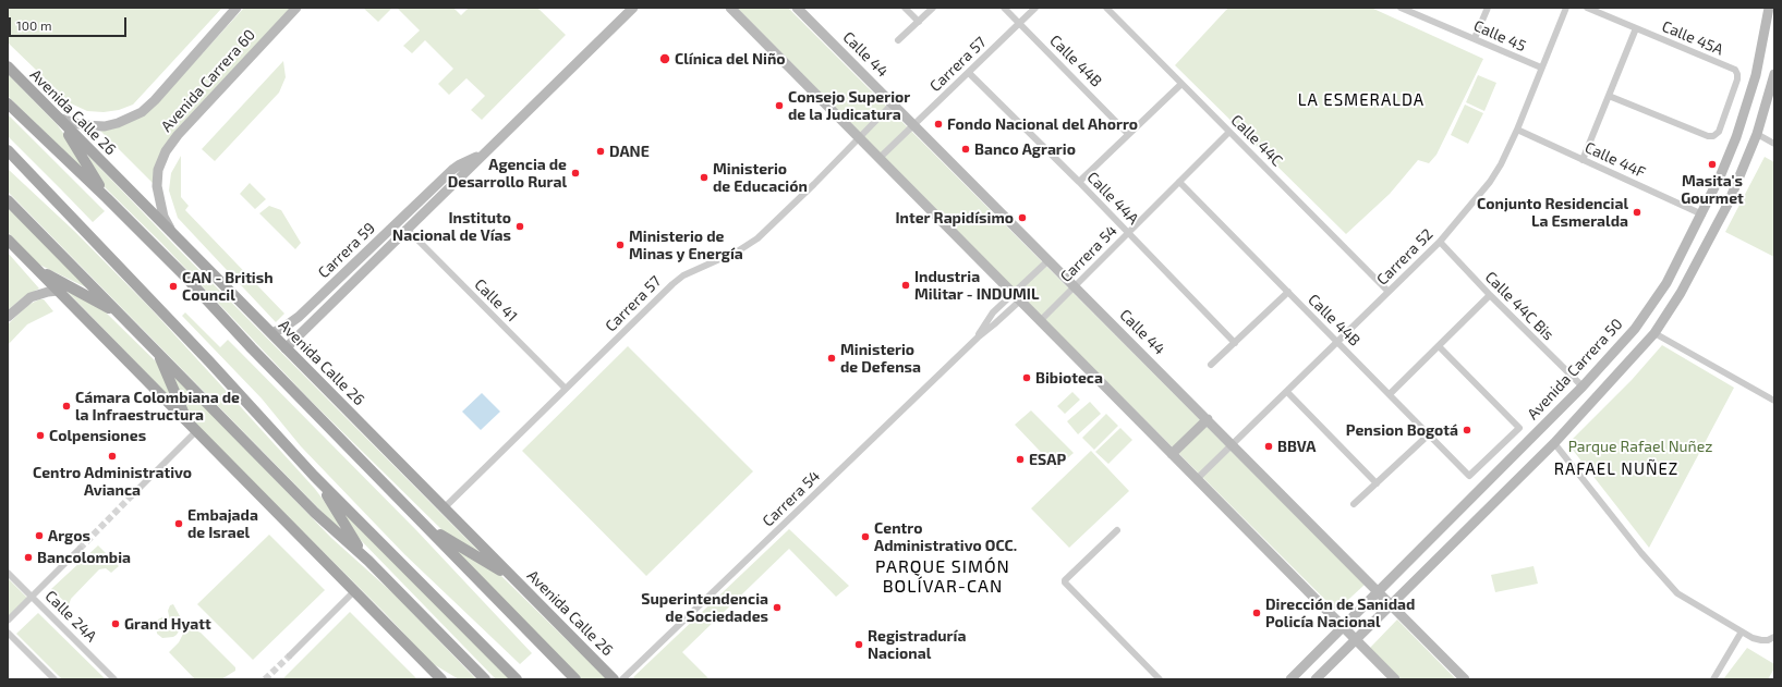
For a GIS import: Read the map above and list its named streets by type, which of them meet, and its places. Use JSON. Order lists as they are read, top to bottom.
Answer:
{
  "streets": {
    "main road": ["Avenida Calle 26"],
    "street": [
      "Calle 45",
      "Calle 45A",
      "Calle 44",
      "Calle 44B",
      "Carrera 57",
      "Avenida Carrera 60",
      "Calle 44C",
      "Calle 44F",
      "Calle 44A",
      "Carrera 59",
      "Carrera 54",
      "Carrera 52",
      "Calle 41",
      "Calle 44C Bis",
      "Avenida Carrera 50",
      "Calle 24A"
    ]
  },
  "crossings": [
    ["Calle 45", "Carrera 52"],
    ["Calle 44", "Carrera 57"],
    ["Calle 44", "Carrera 54"],
    ["Calle 44", "Carrera 52"],
    ["Calle 44", "Avenida Carrera 50"],
    ["Calle 44B", "Carrera 57"],
    ["Calle 44B", "Carrera 54"],
    ["Calle 44B", "Carrera 52"],
    ["Calle 44B", "Avenida Carrera 50"],
    ["Carrera 57", "Avenida Calle 26"],
    ["Carrera 57", "Calle 44A"],
    ["Carrera 57", "Calle 41"],
    ["Avenida Carrera 60", "Avenida Calle 26"],
    ["Avenida Calle 26", "Carrera 59"],
    ["Calle 44C", "Carrera 54"],
    ["Calle 44C", "Carrera 52"],
    ["Calle 44F", "Carrera 52"],
    ["Calle 44F", "Avenida Carrera 50"],
    ["Calle 44A", "Carrera 54"],
    ["Carrera 59", "Calle 41"],
    ["Carrera 52", "Calle 44C Bis"],
    ["Calle 44C Bis", "Avenida Carrera 50"]
  ],
  "districts": ["LA ESMERALDA", "RAFAEL NUÑEZ", "PARQUE SIMÓN BOLÍVAR-CAN"],
  "parks": ["Parque Rafael Nuñez"],
  "places": [
    "Clínica del Niño",
    "Consejo Superior de la Judicatura",
    "Fondo Nacional del Ahorro",
    "Banco Agrario",
    "DANE",
    "Masita's Gourmet",
    "Agencia de Desarrollo Rural",
    "Ministerio de Educación",
    "Conjunto Residencial La Esmeralda",
    "Inter Rapidísimo",
    "Instituto Nacional de Vías",
    "Ministerio de Minas y Energía",
    "Industria Militar - INDUMIL",
    "CAN - British Council",
    "Ministerio de Defensa",
    "Bibioteca",
    "Cámara Colombiana de la Infraestructura",
    "Pension Bogotá",
    "Colpensiones",
    "BBVA",
    "Centro Administrativo Avianca",
    "ESAP",
    "Embajada de Israel",
    "Argos",
    "Centro Administrativo OCC.",
    "Bancolombia",
    "Superintendencia de Sociedades",
    "Dirección de Sanidad Policía Nacional",
    "Grand Hyatt",
    "Registraduría Nacional"
  ],
  "scale_bar": "100 m"
}
